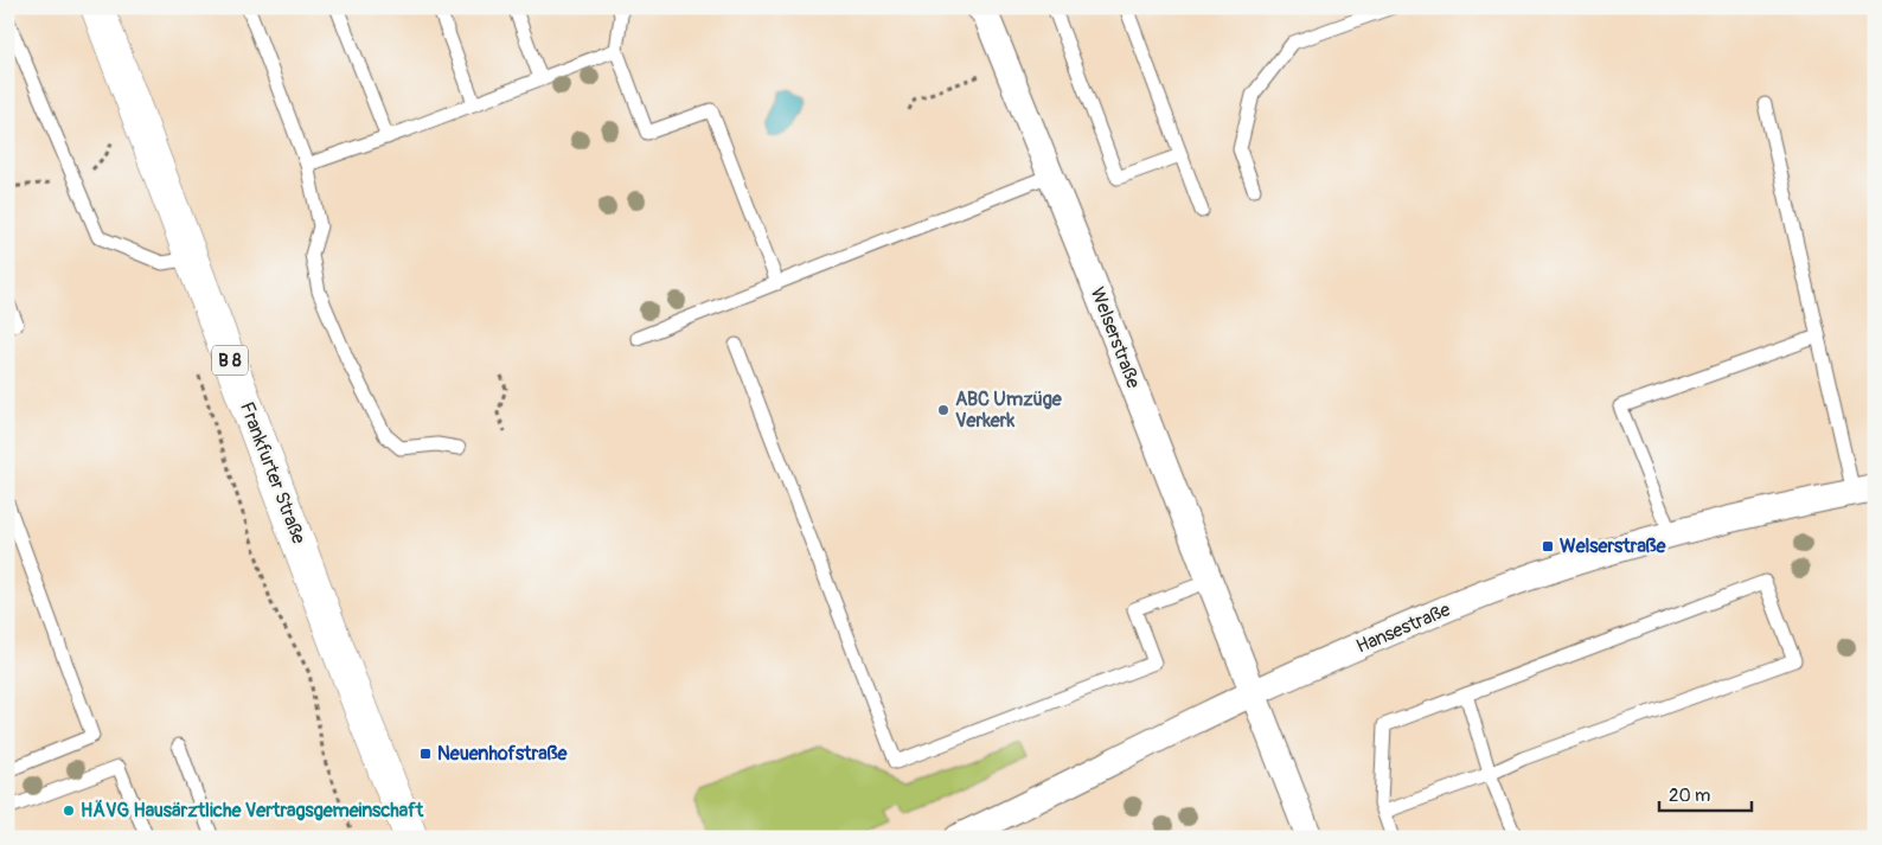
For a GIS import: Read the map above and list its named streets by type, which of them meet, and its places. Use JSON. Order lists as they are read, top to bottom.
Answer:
{
  "streets": {
    "main road": ["B 8", "Frankfurter Straße"],
    "street": ["Welserstraße", "Hansestraße"]
  },
  "crossings": [
    ["Welserstraße", "Hansestraße"]
  ],
  "places": {
    "other": ["ABC Umzüge Verkerk", "HÄVG Hausärztliche Vertragsgemeinschaft"],
    "transit": ["Welserstraße", "Neuenhofstraße"]
  },
  "scale_bar": "20 m"
}
